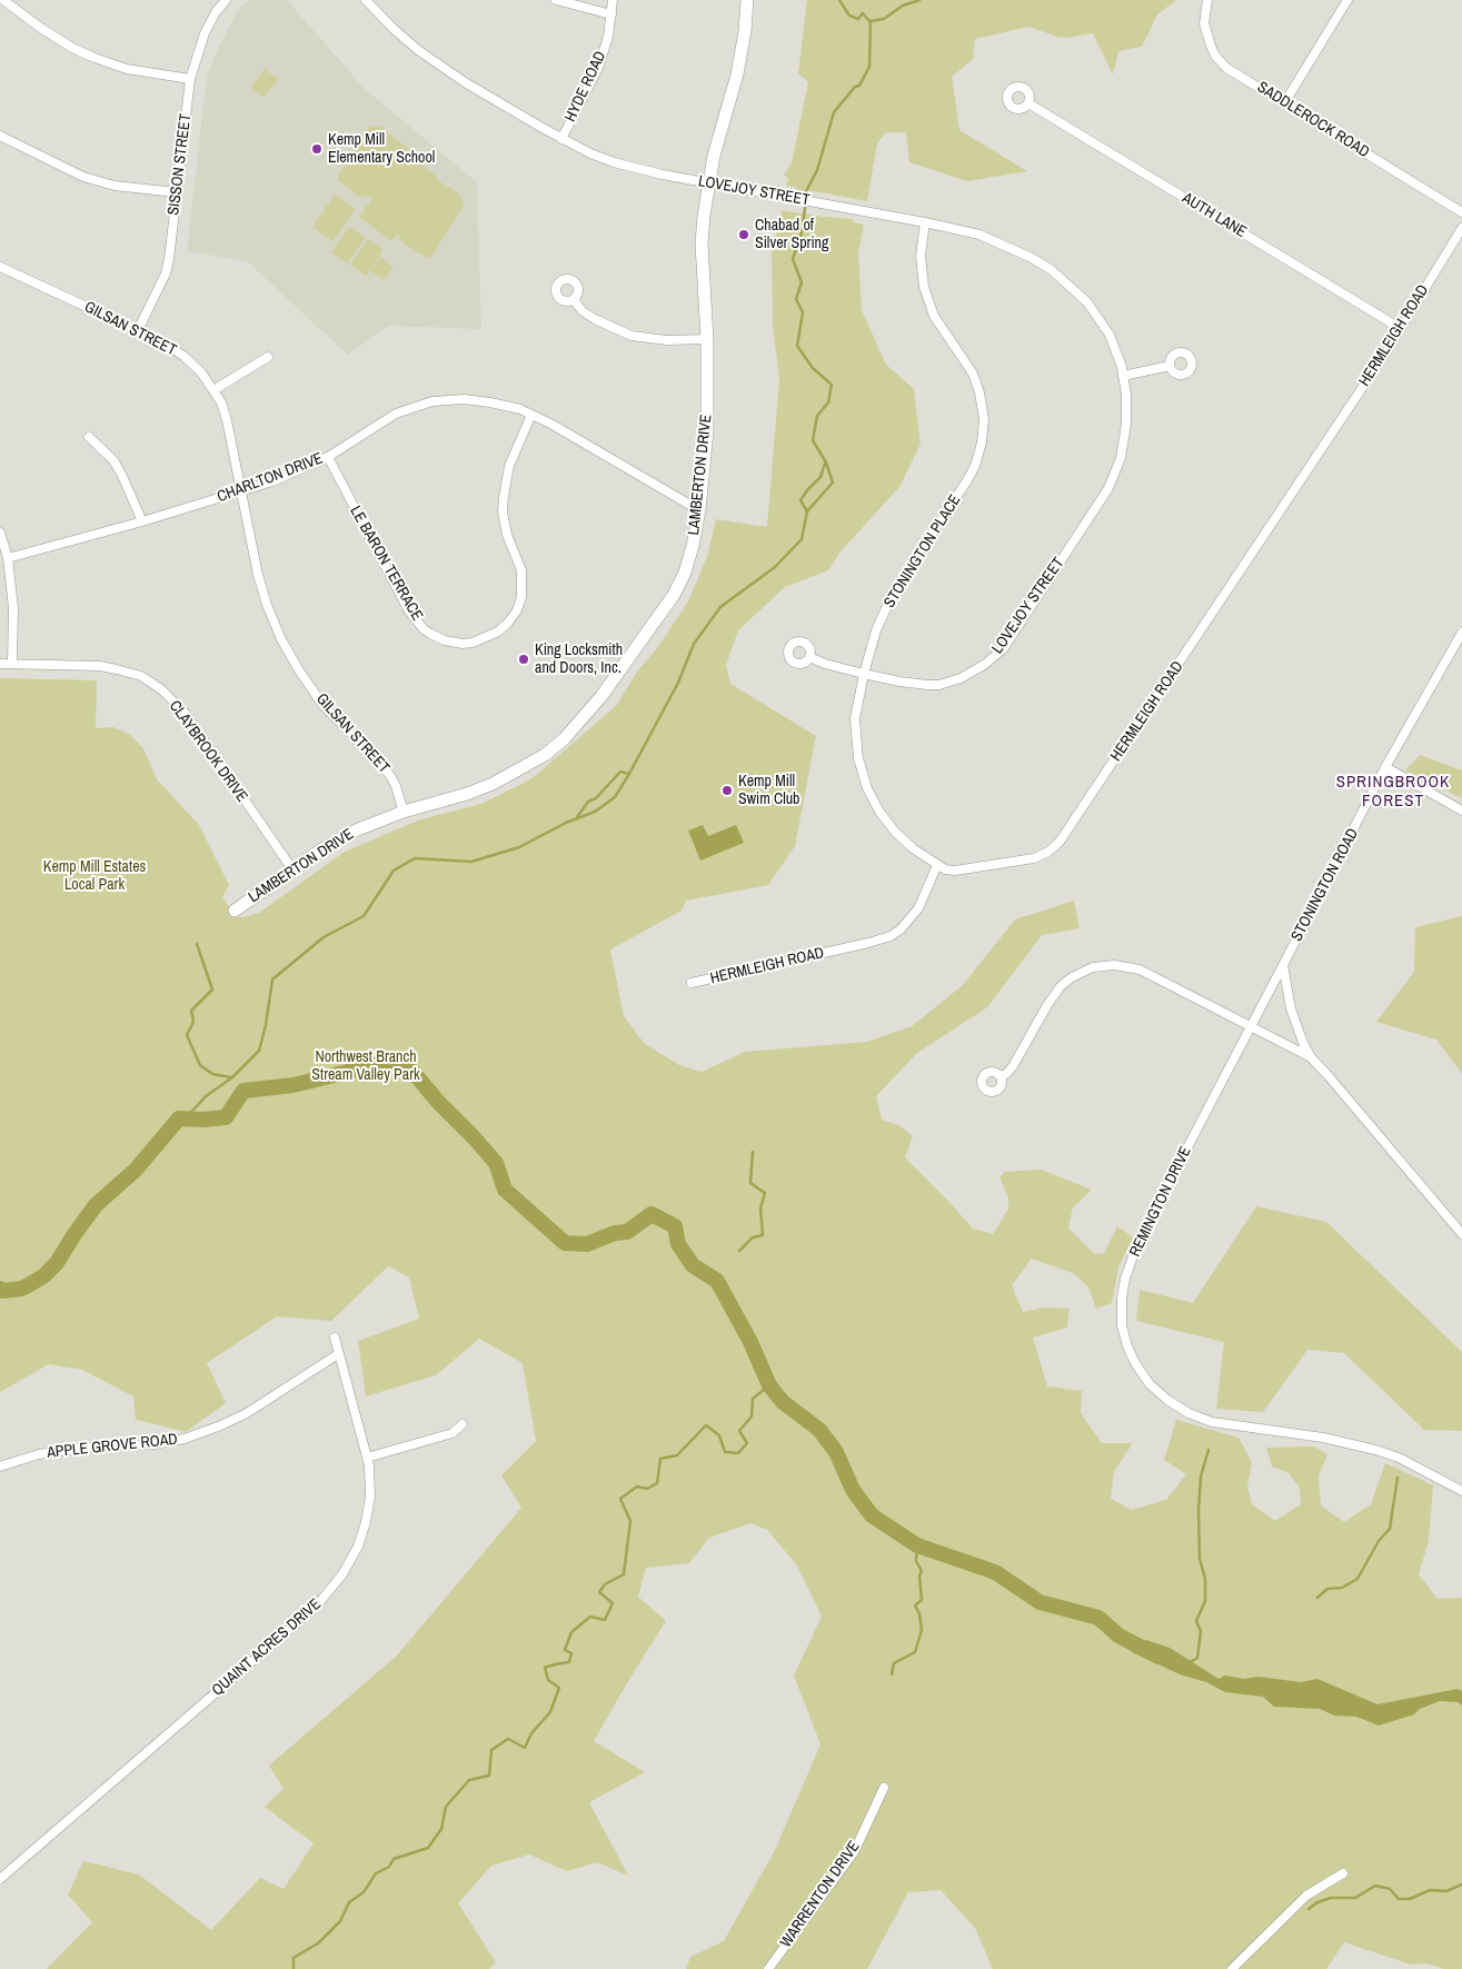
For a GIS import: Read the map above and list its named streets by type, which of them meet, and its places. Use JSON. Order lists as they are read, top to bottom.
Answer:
{
  "streets": {
    "street": [
      "HYDE ROAD",
      "SADDLEROCK ROAD",
      "SISSON STREET",
      "LOVEJOY STREET",
      "AUTH LANE",
      "GILSAN STREET",
      "HERMLEIGH ROAD",
      "LAMBERTON DRIVE",
      "CHARLTON DRIVE",
      "STONINGTON PLACE",
      "LE BARON TERRACE",
      "CLAYBROOK DRIVE",
      "STONINGTON ROAD",
      "REMINGTON DRIVE",
      "APPLE GROVE ROAD",
      "QUAINT ACRES DRIVE",
      "WARRENTON DRIVE"
    ]
  },
  "crossings": [
    ["HYDE ROAD", "LOVEJOY STREET"],
    ["SISSON STREET", "GILSAN STREET"],
    ["LOVEJOY STREET", "LAMBERTON DRIVE"],
    ["LOVEJOY STREET", "STONINGTON PLACE"],
    ["AUTH LANE", "HERMLEIGH ROAD"],
    ["GILSAN STREET", "LAMBERTON DRIVE"],
    ["GILSAN STREET", "CHARLTON DRIVE"],
    ["HERMLEIGH ROAD", "STONINGTON PLACE"],
    ["LAMBERTON DRIVE", "CHARLTON DRIVE"],
    ["LAMBERTON DRIVE", "CLAYBROOK DRIVE"],
    ["CHARLTON DRIVE", "LE BARON TERRACE"],
    ["STONINGTON ROAD", "REMINGTON DRIVE"],
    ["APPLE GROVE ROAD", "QUAINT ACRES DRIVE"]
  ],
  "districts": ["SPRINGBROOK FOREST"],
  "parks": ["Kemp Mill Estates Local Park", "Northwest Branch Stream Valley Park"],
  "places": [
    "Kemp Mill Elementary School",
    "Chabad of Silver Spring",
    "King Locksmith and Doors, Inc.",
    "Kemp Mill Swim Club"
  ]
}
